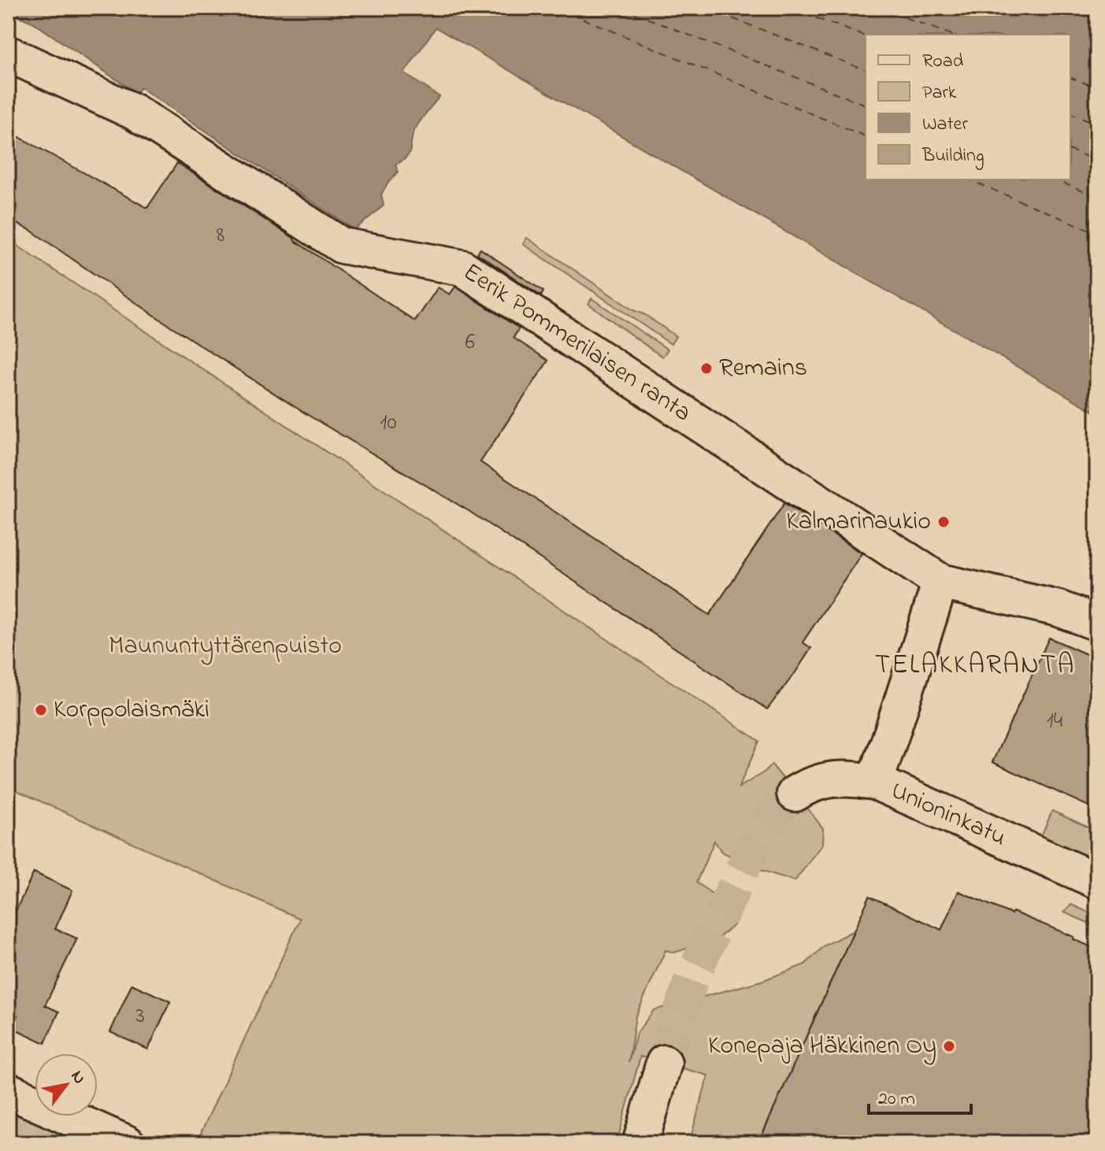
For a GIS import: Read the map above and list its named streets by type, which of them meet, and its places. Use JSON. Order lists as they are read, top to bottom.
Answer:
{
  "streets": {
    "street": ["Eerik Pommerilaisen ranta", "Unioninkatu"]
  },
  "districts": ["TELAKKARANTA"],
  "parks": ["Maununtyttärenpuisto"],
  "places": [
    "Remains",
    "Kalmarinaukio",
    "Korppolaismäki",
    "Konepaja Häkkinen Oy"
  ],
  "house_numbers": [
    "8",
    "6",
    "10",
    "14",
    "3"
  ],
  "legend": [
    "Road",
    "Park",
    "Water",
    "Building"
  ],
  "scale_bar": "20 m",
  "north": "top right"
}
